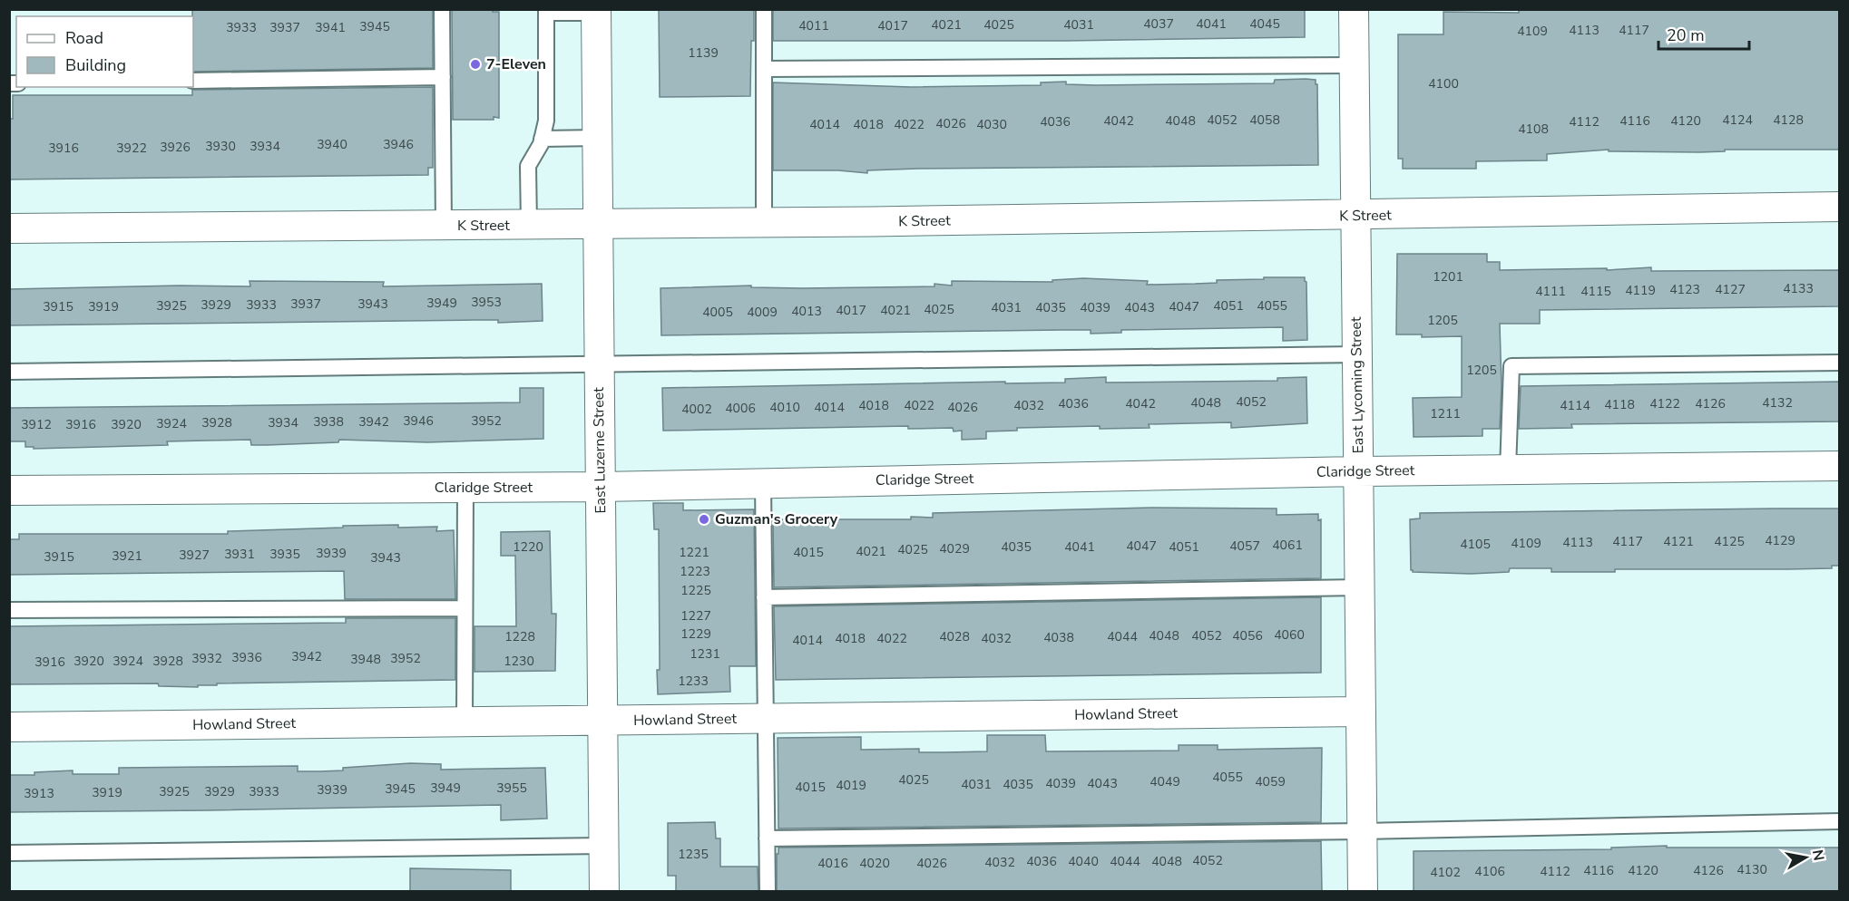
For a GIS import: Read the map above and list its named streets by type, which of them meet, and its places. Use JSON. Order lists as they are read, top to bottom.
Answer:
{
  "streets": {
    "street": [
      "K Street",
      "East Lycoming Street",
      "East Luzerne Street",
      "Claridge Street",
      "Howland Street"
    ]
  },
  "crossings": [
    ["K Street", "East Lycoming Street"],
    ["K Street", "East Luzerne Street"],
    ["East Lycoming Street", "Claridge Street"],
    ["East Lycoming Street", "Howland Street"],
    ["East Luzerne Street", "Claridge Street"],
    ["East Luzerne Street", "Howland Street"]
  ],
  "places": ["7-Eleven", "Guzman's Grocery"],
  "house_numbers": [
    "4037",
    "4041",
    "4045",
    "4021",
    "4025",
    "4031",
    "4011",
    "4017",
    "3945",
    "3933",
    "3937",
    "3941",
    "4113",
    "4117",
    "4109",
    "1139",
    "4100",
    "4052",
    "4058",
    "4124",
    "4128",
    "4042",
    "4048",
    "4116",
    "4120",
    "4036",
    "4112",
    "4026",
    "4014",
    "4018",
    "4022",
    "4030",
    "4108",
    "3940",
    "3946",
    "3930",
    "3934",
    "3926",
    "3916",
    "3922",
    "1201",
    "4133",
    "4123",
    "4127",
    "4119",
    "4111",
    "4115",
    "3953",
    "3949",
    "3937",
    "3943",
    "3929",
    "3933",
    "3925",
    "4051",
    "4055",
    "3915",
    "3919",
    "4047",
    "4031",
    "4035",
    "4039",
    "4043",
    "4025",
    "4017",
    "4021",
    "4013",
    "4005",
    "4009",
    "1205",
    "1205",
    "4052",
    "4048",
    "4132",
    "4036",
    "4042",
    "4122",
    "4126",
    "4118",
    "4018",
    "4022",
    "4032",
    "4114",
    "4010",
    "4014",
    "4026",
    "4006",
    "4002",
    "1211",
    "3946",
    "3952",
    "3938",
    "3942",
    "3928",
    "3934",
    "3924",
    "3912",
    "3916",
    "3920",
    "4129",
    "4117",
    "4121",
    "4125",
    "4113",
    "4109",
    "4105",
    "4061",
    "4047",
    "4057",
    "1220",
    "4035",
    "4041",
    "4051",
    "4029",
    "4025",
    "4021",
    "1221",
    "4015",
    "3939",
    "3931",
    "3935",
    "3927",
    "3921",
    "3915",
    "3943",
    "1223",
    "1225",
    "1227",
    "1229",
    "4060",
    "4048",
    "4052",
    "4056",
    "1228",
    "4028",
    "4044",
    "4038",
    "4018",
    "4022",
    "4032",
    "4014",
    "1231",
    "3942",
    "3936",
    "3932",
    "3952",
    "3948",
    "3920",
    "3924",
    "3928",
    "1230",
    "3916",
    "1233",
    "4055",
    "4025",
    "4049",
    "4059",
    "4039",
    "4043",
    "4031",
    "4035",
    "4019",
    "4015",
    "3949",
    "3955",
    "3945",
    "3939",
    "3925",
    "3929",
    "3933",
    "3919",
    "3913",
    "1235",
    "4052",
    "4036",
    "4040",
    "4044",
    "4048",
    "4032",
    "4016",
    "4020",
    "4026",
    "4130",
    "4116",
    "4120",
    "4126",
    "4106",
    "4112",
    "4102"
  ],
  "legend": ["Road", "Building"],
  "scale_bar": "20 m",
  "north": "right"
}
